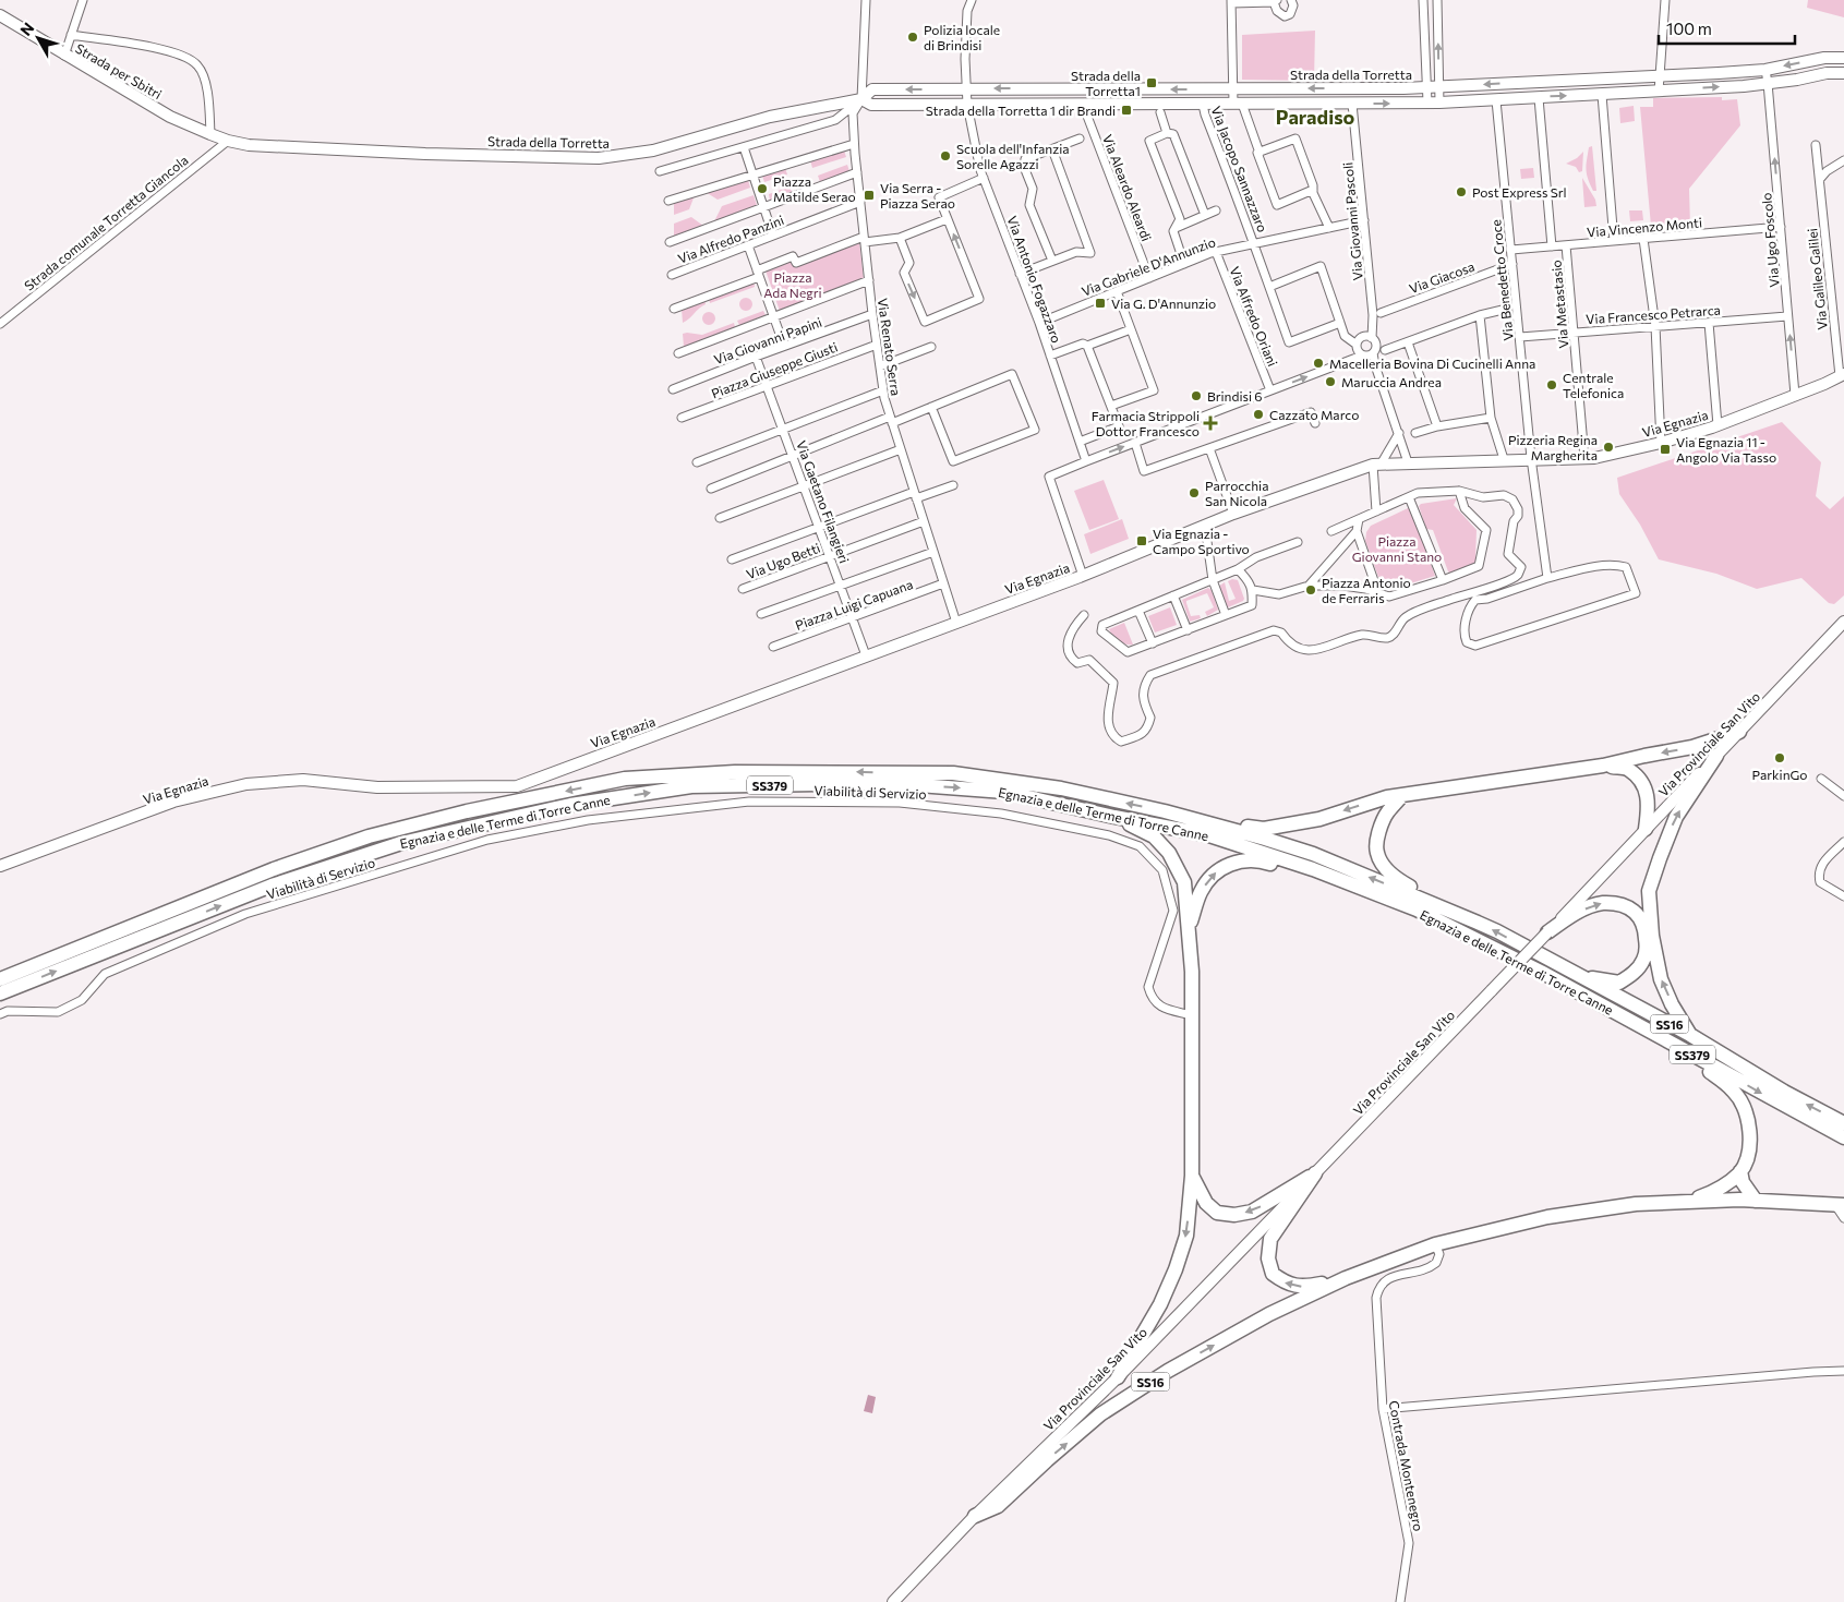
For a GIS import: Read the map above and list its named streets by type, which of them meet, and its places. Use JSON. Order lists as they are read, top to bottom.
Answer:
{
  "streets": {
    "highway": ["SS379", "Egnazia e delle Terme di Torre Canne", "SS16"],
    "street": [
      "Strada per Sbitri",
      "Strada della Torretta",
      "Via Jacopo Sannazzaro",
      "Via Aleardo Aleardi",
      "Via Giovanni Pascoli",
      "Strada comunale Torretta Giancola",
      "Via Vincenzo Monti",
      "Via Alfredo Panzini",
      "Via Ugo Foscolo",
      "Via Gabriele D'Annunzio",
      "Via Giacosa",
      "Via Antonio Fogazzaro",
      "Via Galileo Galilei",
      "Via Benedetto Croce",
      "Via Metastasio",
      "Via Francesco Petrarca",
      "Via Alfredo Oriani",
      "Via Giovanni Papini",
      "Via Renato Serra",
      "Piazza Giuseppe Giusti",
      "Via Egnazia",
      "Via Gaetano Filangieri",
      "Via Ugo Betti",
      "Piazza Luigi Capuana",
      "Via Provinciale San Vito",
      "Viabilità di Servizio",
      "Contrada Montenegro"
    ]
  },
  "crossings": [
    ["Strada per Sbitri", "Strada della Torretta"],
    ["Strada per Sbitri", "Strada comunale Torretta Giancola"],
    ["Strada della Torretta", "Via Jacopo Sannazzaro"],
    ["Strada della Torretta", "Via Aleardo Aleardi"],
    ["Strada della Torretta", "Via Giovanni Pascoli"],
    ["Strada della Torretta", "Strada comunale Torretta Giancola"],
    ["Strada della Torretta", "Via Ugo Foscolo"],
    ["Strada della Torretta", "Via Antonio Fogazzaro"],
    ["Strada della Torretta", "Via Benedetto Croce"],
    ["Strada della Torretta", "Via Renato Serra"],
    ["Via Jacopo Sannazzaro", "Via Gabriele D'Annunzio"],
    ["Via Aleardo Aleardi", "Via Gabriele D'Annunzio"],
    ["Via Giovanni Pascoli", "Via Gabriele D'Annunzio"],
    ["Via Vincenzo Monti", "Via Ugo Foscolo"],
    ["Via Vincenzo Monti", "Via Benedetto Croce"],
    ["Via Vincenzo Monti", "Via Metastasio"],
    ["Via Alfredo Panzini", "Via Renato Serra"],
    ["Via Ugo Foscolo", "Via Francesco Petrarca"],
    ["Via Ugo Foscolo", "Via Egnazia"],
    ["Via Gabriele D'Annunzio", "Via Antonio Fogazzaro"],
    ["Via Gabriele D'Annunzio", "Via Alfredo Oriani"],
    ["Via Giacosa", "Via Benedetto Croce"],
    ["Via Galileo Galilei", "Via Egnazia"],
    ["Via Benedetto Croce", "Via Francesco Petrarca"],
    ["Via Benedetto Croce", "Via Egnazia"],
    ["Via Metastasio", "Via Francesco Petrarca"],
    ["Via Metastasio", "Via Egnazia"],
    ["Via Giovanni Papini", "Via Renato Serra"],
    ["Via Giovanni Papini", "Via Gaetano Filangieri"],
    ["Via Renato Serra", "Piazza Giuseppe Giusti"],
    ["Via Renato Serra", "Via Egnazia"],
    ["Via Renato Serra", "Via Ugo Betti"],
    ["Via Renato Serra", "Piazza Luigi Capuana"],
    ["Piazza Giuseppe Giusti", "Via Gaetano Filangieri"],
    ["Via Egnazia", "Via Gaetano Filangieri"],
    ["Via Gaetano Filangieri", "Via Ugo Betti"],
    ["Via Gaetano Filangieri", "Piazza Luigi Capuana"],
    ["Via Provinciale San Vito", "SS16"],
    ["SS16", "Contrada Montenegro"]
  ],
  "one_way": ["Via Ugo Foscolo"],
  "districts": ["Paradiso"],
  "parks": ["Piazza Ada Negri", "Piazza Giovanni Stano"],
  "places": {
    "other": [
      "Polizia locale di Brindisi",
      "Scuola dell'Infanzia Sorelle Agazzi",
      "Piazza Matilde Serao",
      "Post Express Srl",
      "Macelleria Bovina Di Cucinelli Anna",
      "Maruccia Andrea",
      "Centrale Telefonica",
      "Brindisi 6",
      "Cazzato Marco",
      "Pizzeria Regina Margherita",
      "Parrocchia San Nicola",
      "Piazza Antonio de Ferraris",
      "ParkinGo"
    ],
    "transit": [
      "Strada della Torretta1",
      "Strada della Torretta 1 dir Brandi",
      "Via Serra - Piazza Serao",
      "Via G. D'Annunzio",
      "Via Egnazia 11 - Angolo Via Tasso",
      "Via Egnazia - Campo Sportivo"
    ],
    "health": ["Farmacia Strippoli Dottor Francesco"]
  },
  "scale_bar": "100 m",
  "north": "top left"
}
